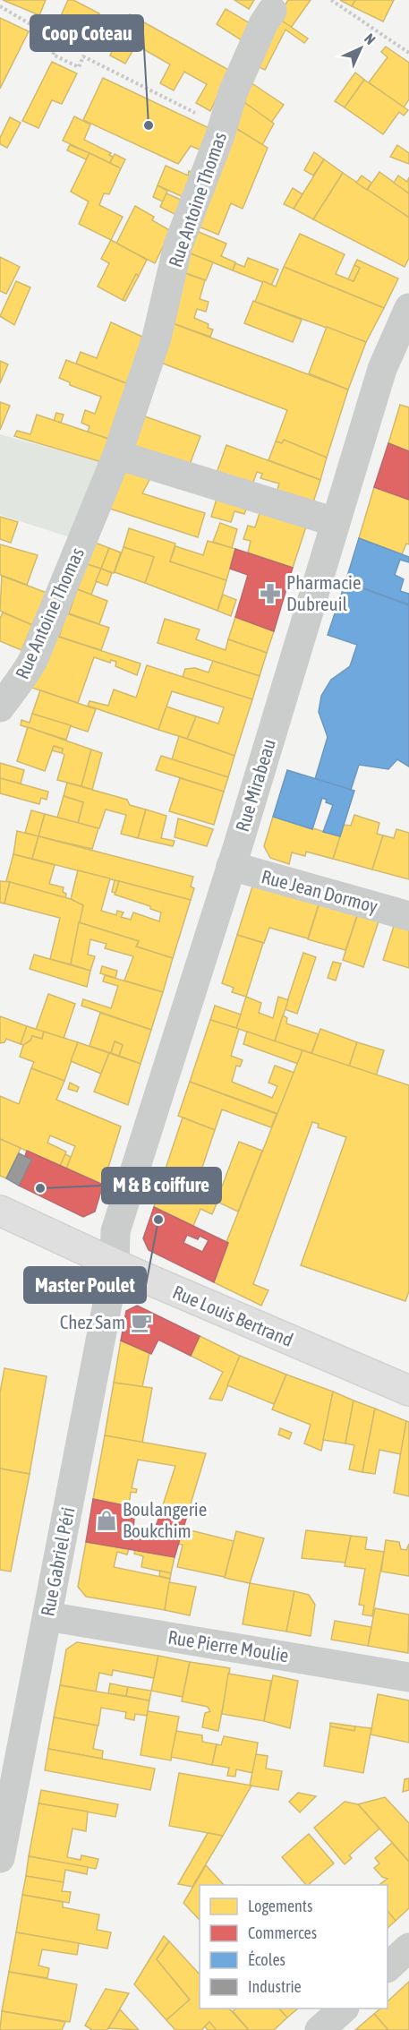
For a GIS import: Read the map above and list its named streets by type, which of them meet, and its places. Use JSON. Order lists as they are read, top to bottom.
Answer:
{
  "streets": {
    "main road": ["Rue Louis Bertrand"],
    "street": [
      "Rue Antoine Thomas",
      "Rue Mirabeau",
      "Rue Jean Dormoy",
      "Rue Gabriel Péri",
      "Rue Pierre Moulie"
    ]
  },
  "crossings": [
    ["Rue Mirabeau", "Rue Jean Dormoy"],
    ["Rue Mirabeau", "Rue Louis Bertrand"],
    ["Rue Mirabeau", "Rue Gabriel Péri"],
    ["Rue Louis Bertrand", "Rue Gabriel Péri"],
    ["Rue Gabriel Péri", "Rue Pierre Moulie"]
  ],
  "places": {
    "other": ["Coop Coteau", "M & B coiffure", "Master Poulet"],
    "pharmacy": ["Pharmacie Dubreuil"],
    "cafe": ["Chez Sam"],
    "shop": ["Boulangerie Boukchim"]
  },
  "legend": [
    "Logements",
    "Commerces",
    "Écoles",
    "Industrie"
  ],
  "north": "top right"
}
